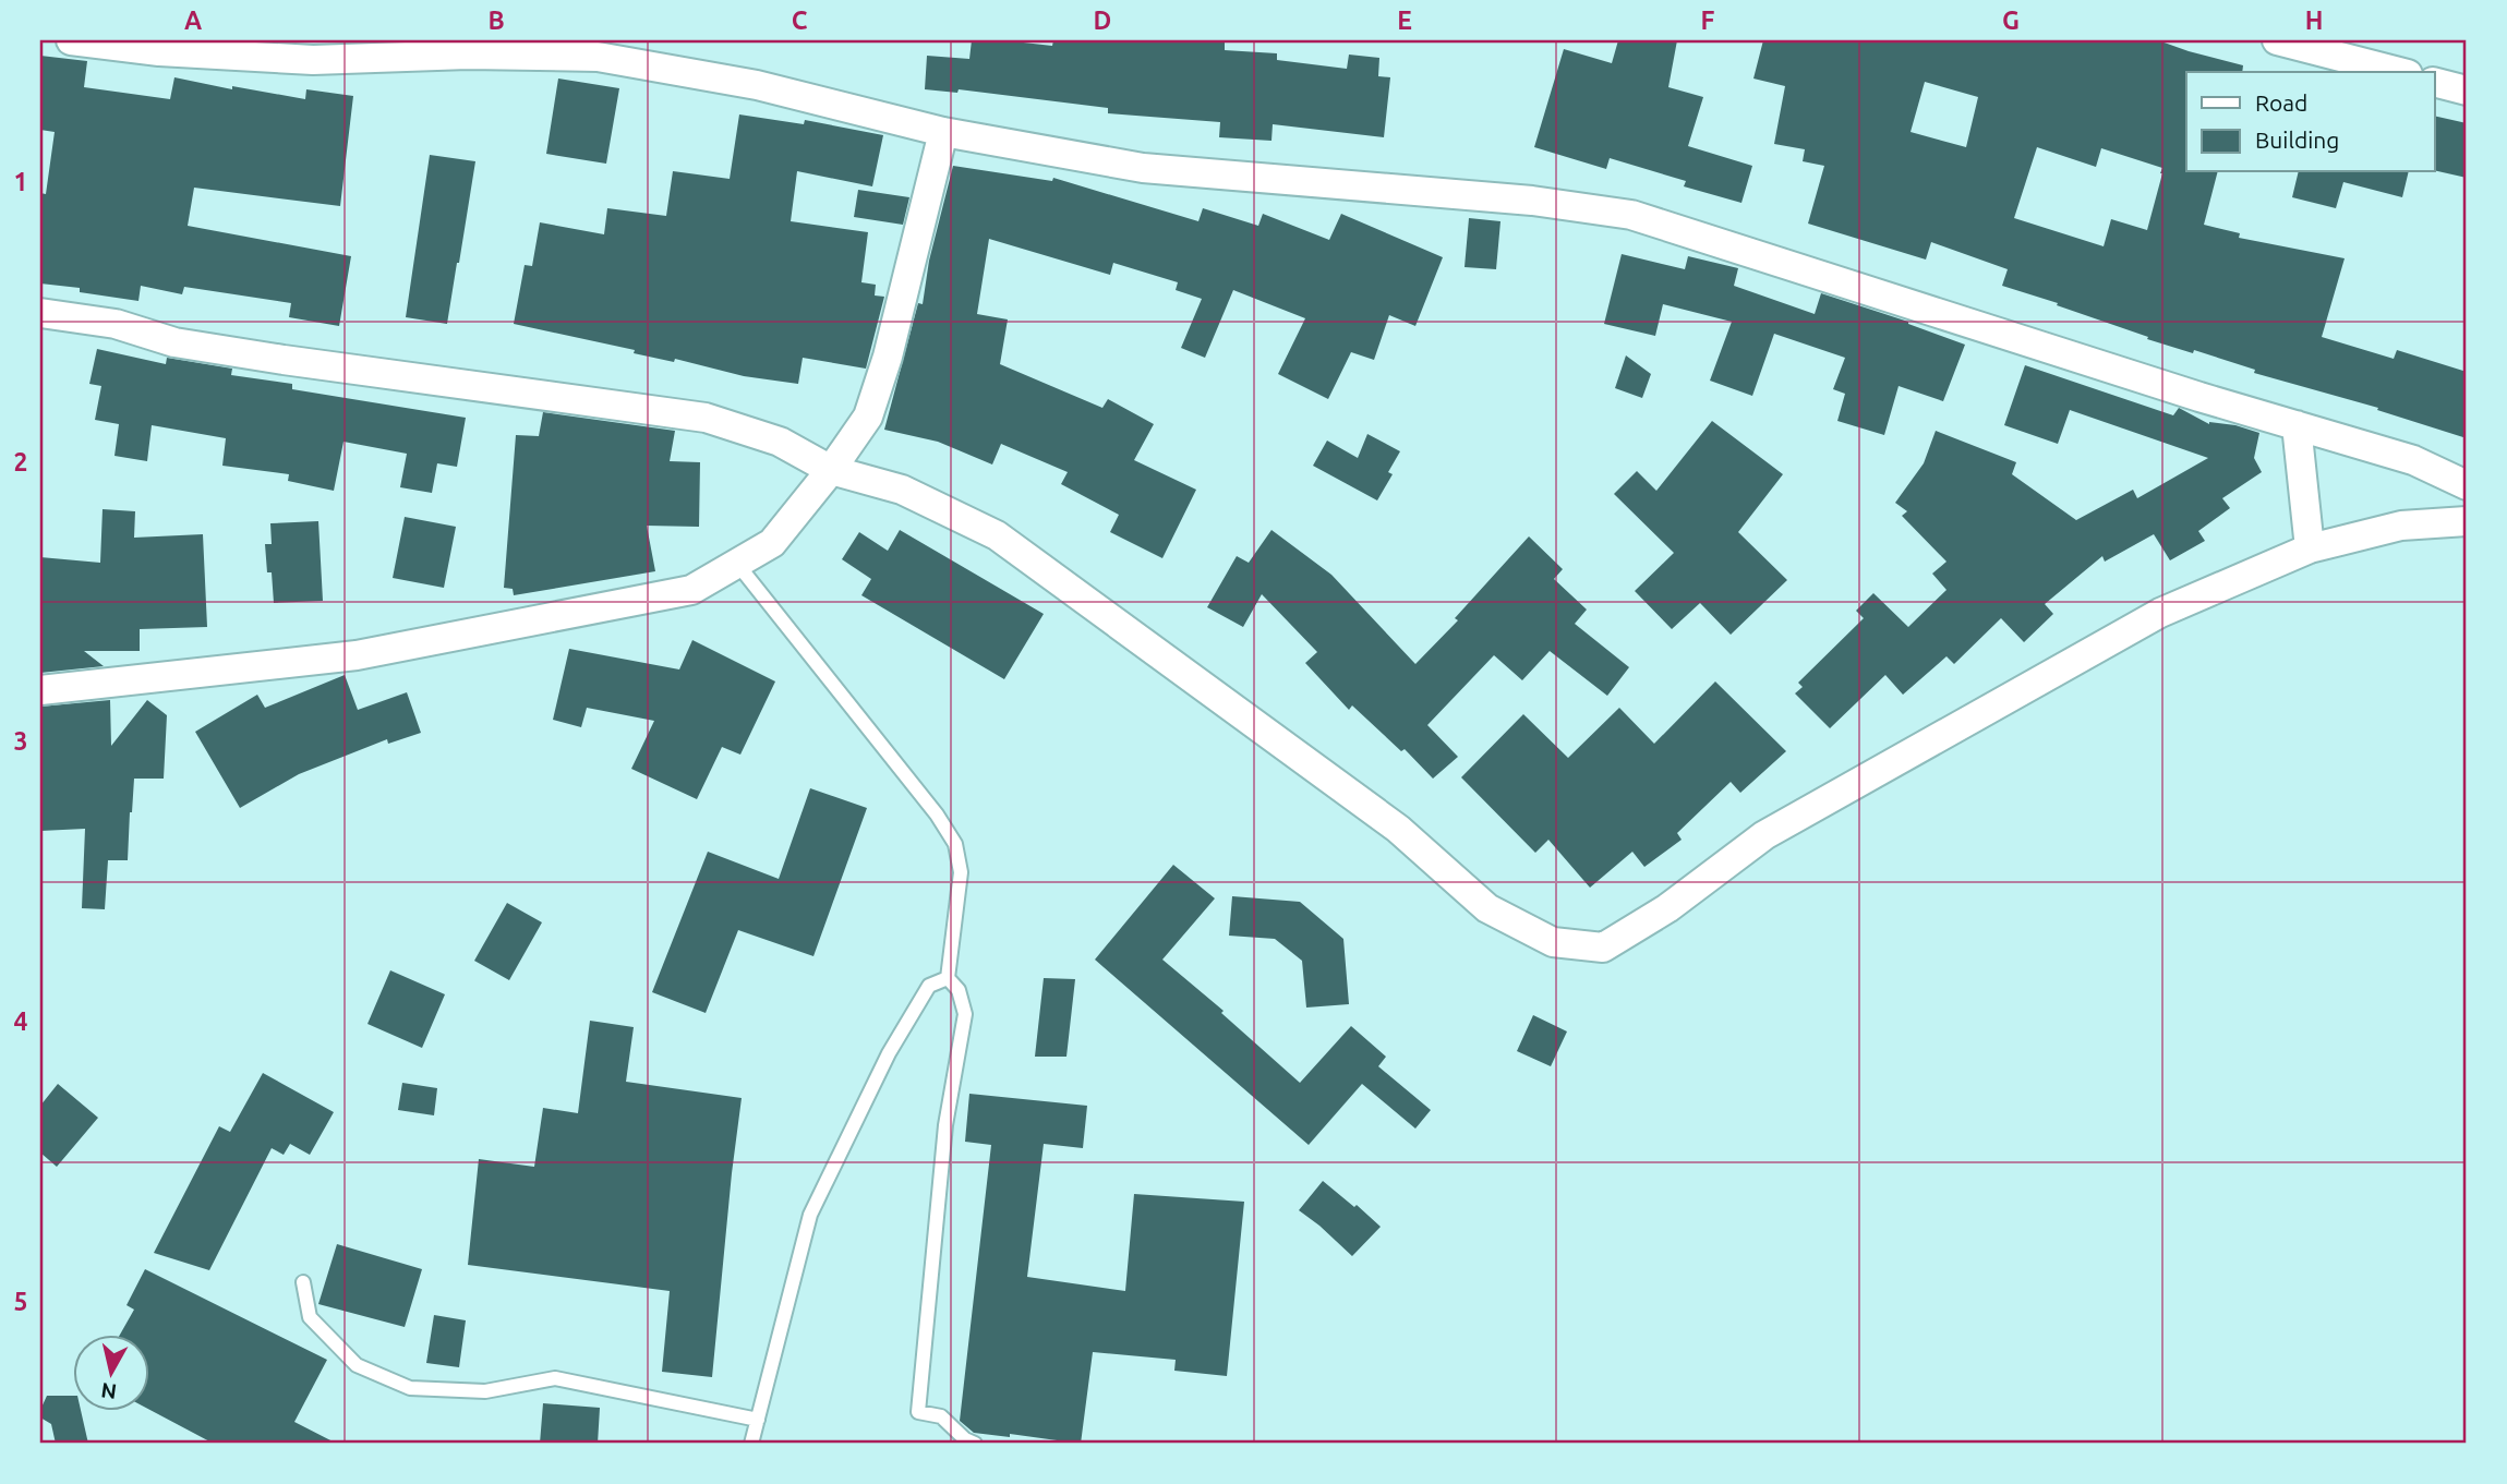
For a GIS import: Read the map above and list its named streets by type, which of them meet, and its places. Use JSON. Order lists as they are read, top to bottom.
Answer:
{
  "legend": ["Road", "Building"],
  "north": "bottom",
  "grid": {
    "columns": [
      "A",
      "B",
      "C",
      "D",
      "E",
      "F",
      "G",
      "H"
    ],
    "rows": [
      "1",
      "2",
      "3",
      "4",
      "5"
    ]
  }
}
